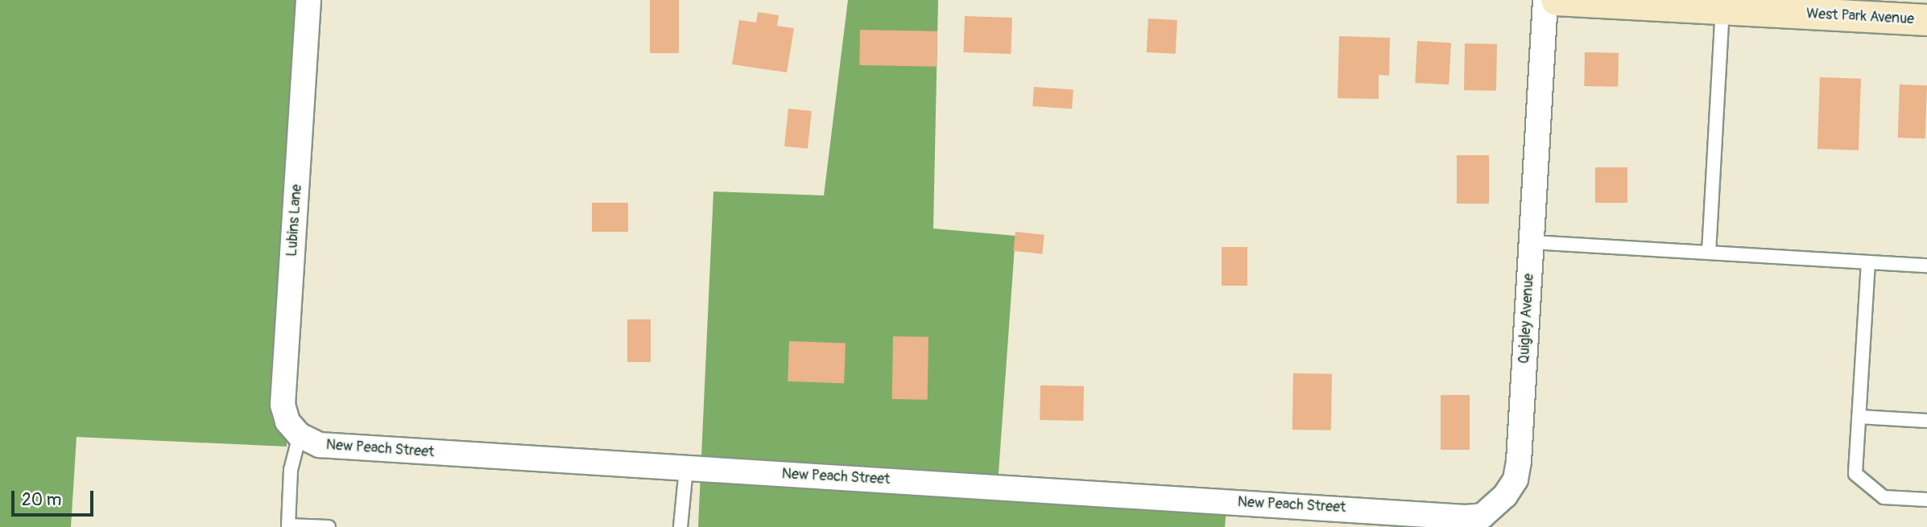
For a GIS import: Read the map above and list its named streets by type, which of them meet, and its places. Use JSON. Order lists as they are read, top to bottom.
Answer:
{
  "streets": {
    "street": [
      "West Park Avenue",
      "Lubins Lane",
      "Quigley Avenue",
      "New Peach Street"
    ]
  },
  "crossings": [
    ["Lubins Lane", "New Peach Street"],
    ["Quigley Avenue", "New Peach Street"]
  ],
  "scale_bar": "20 m"
}
